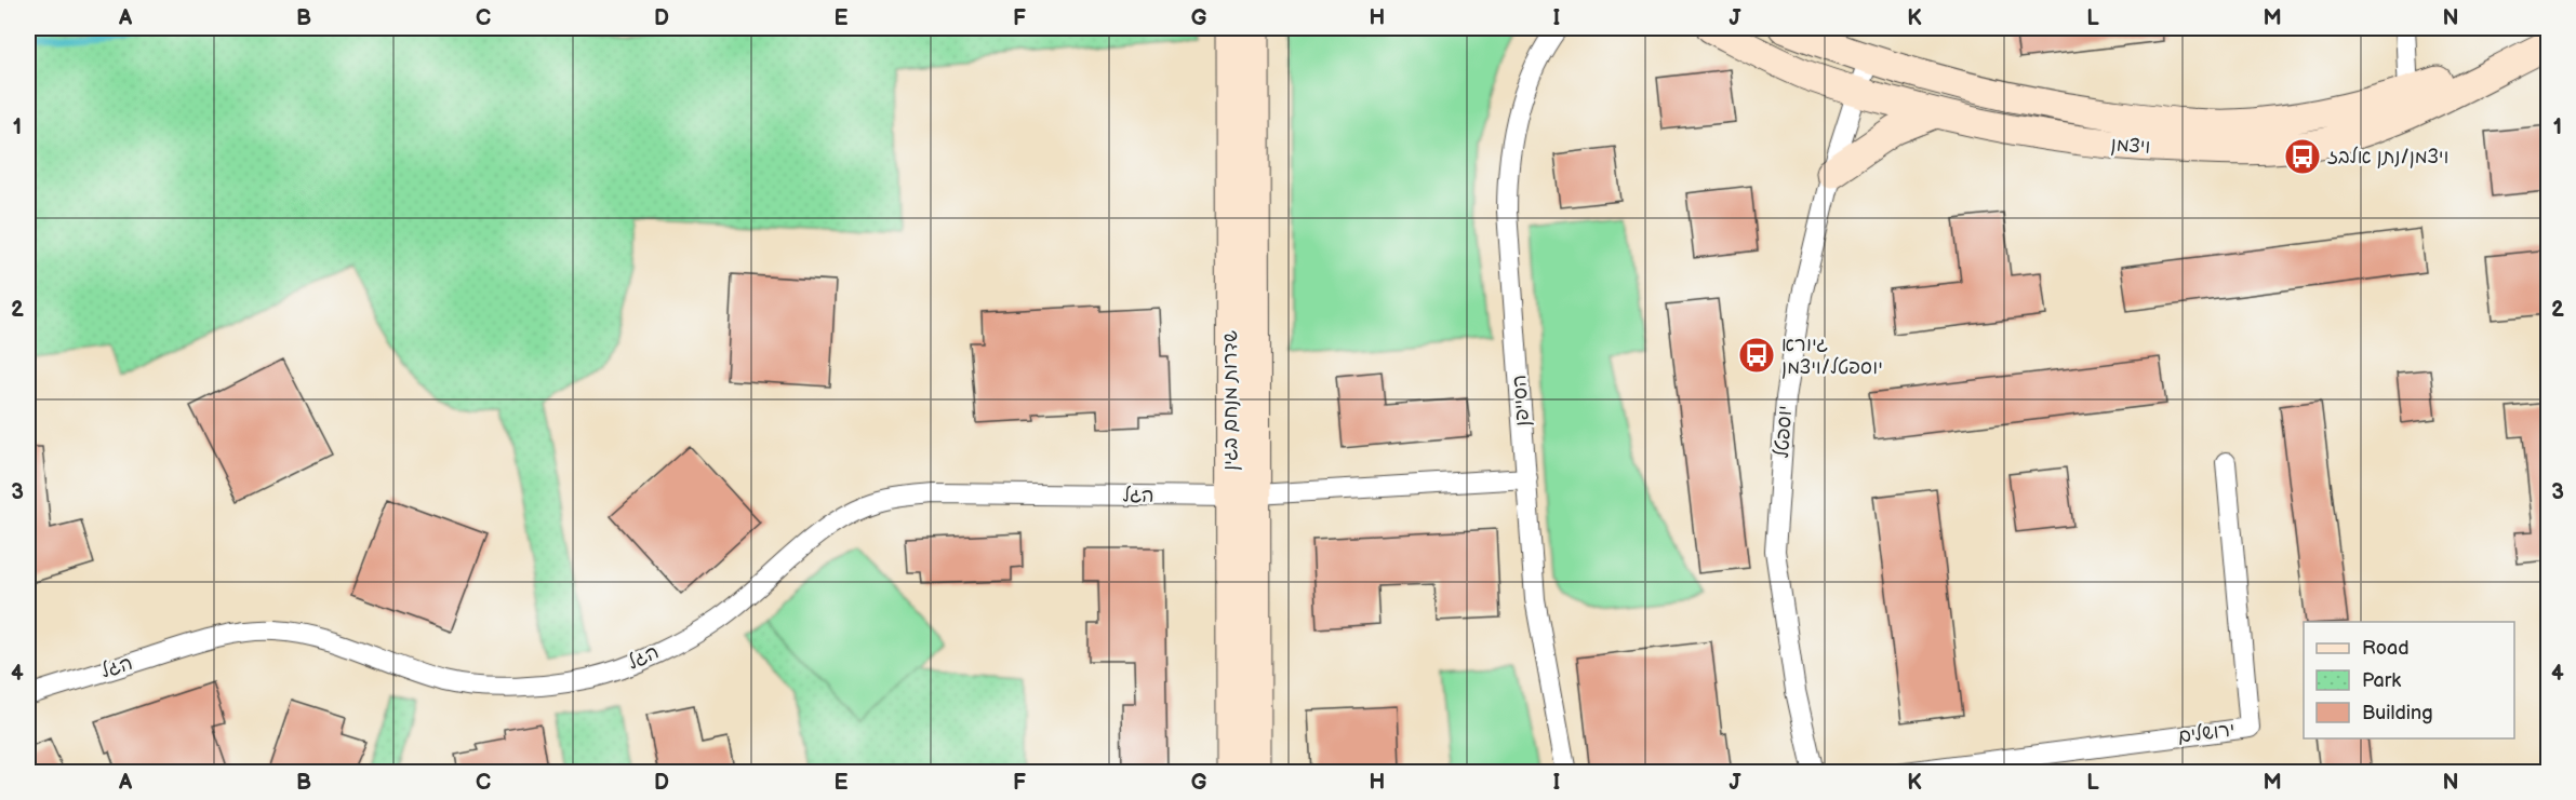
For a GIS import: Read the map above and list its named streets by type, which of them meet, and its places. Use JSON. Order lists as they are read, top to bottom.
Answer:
{
  "streets": {
    "street": [
      "ויצמן",
      "שדרות מנחם בגין",
      "הסייפן",
      "יוספטל",
      "הגל",
      "ירושלים"
    ]
  },
  "crossings": [
    ["ויצמן", "יוספטל"],
    ["שדרות מנחם בגין", "הגל"],
    ["הסייפן", "הגל"]
  ],
  "places": {
    "bus stop": ["ויצמן/נתן אלבז", "גיורא יוספטל/ויצמן"]
  },
  "legend": ["Road", "Park", "Building"],
  "grid": {
    "columns": [
      "A",
      "B",
      "C",
      "D",
      "E",
      "F",
      "G",
      "H",
      "I",
      "J",
      "K",
      "L",
      "M",
      "N"
    ],
    "rows": [
      "1",
      "2",
      "3",
      "4"
    ]
  }
}
